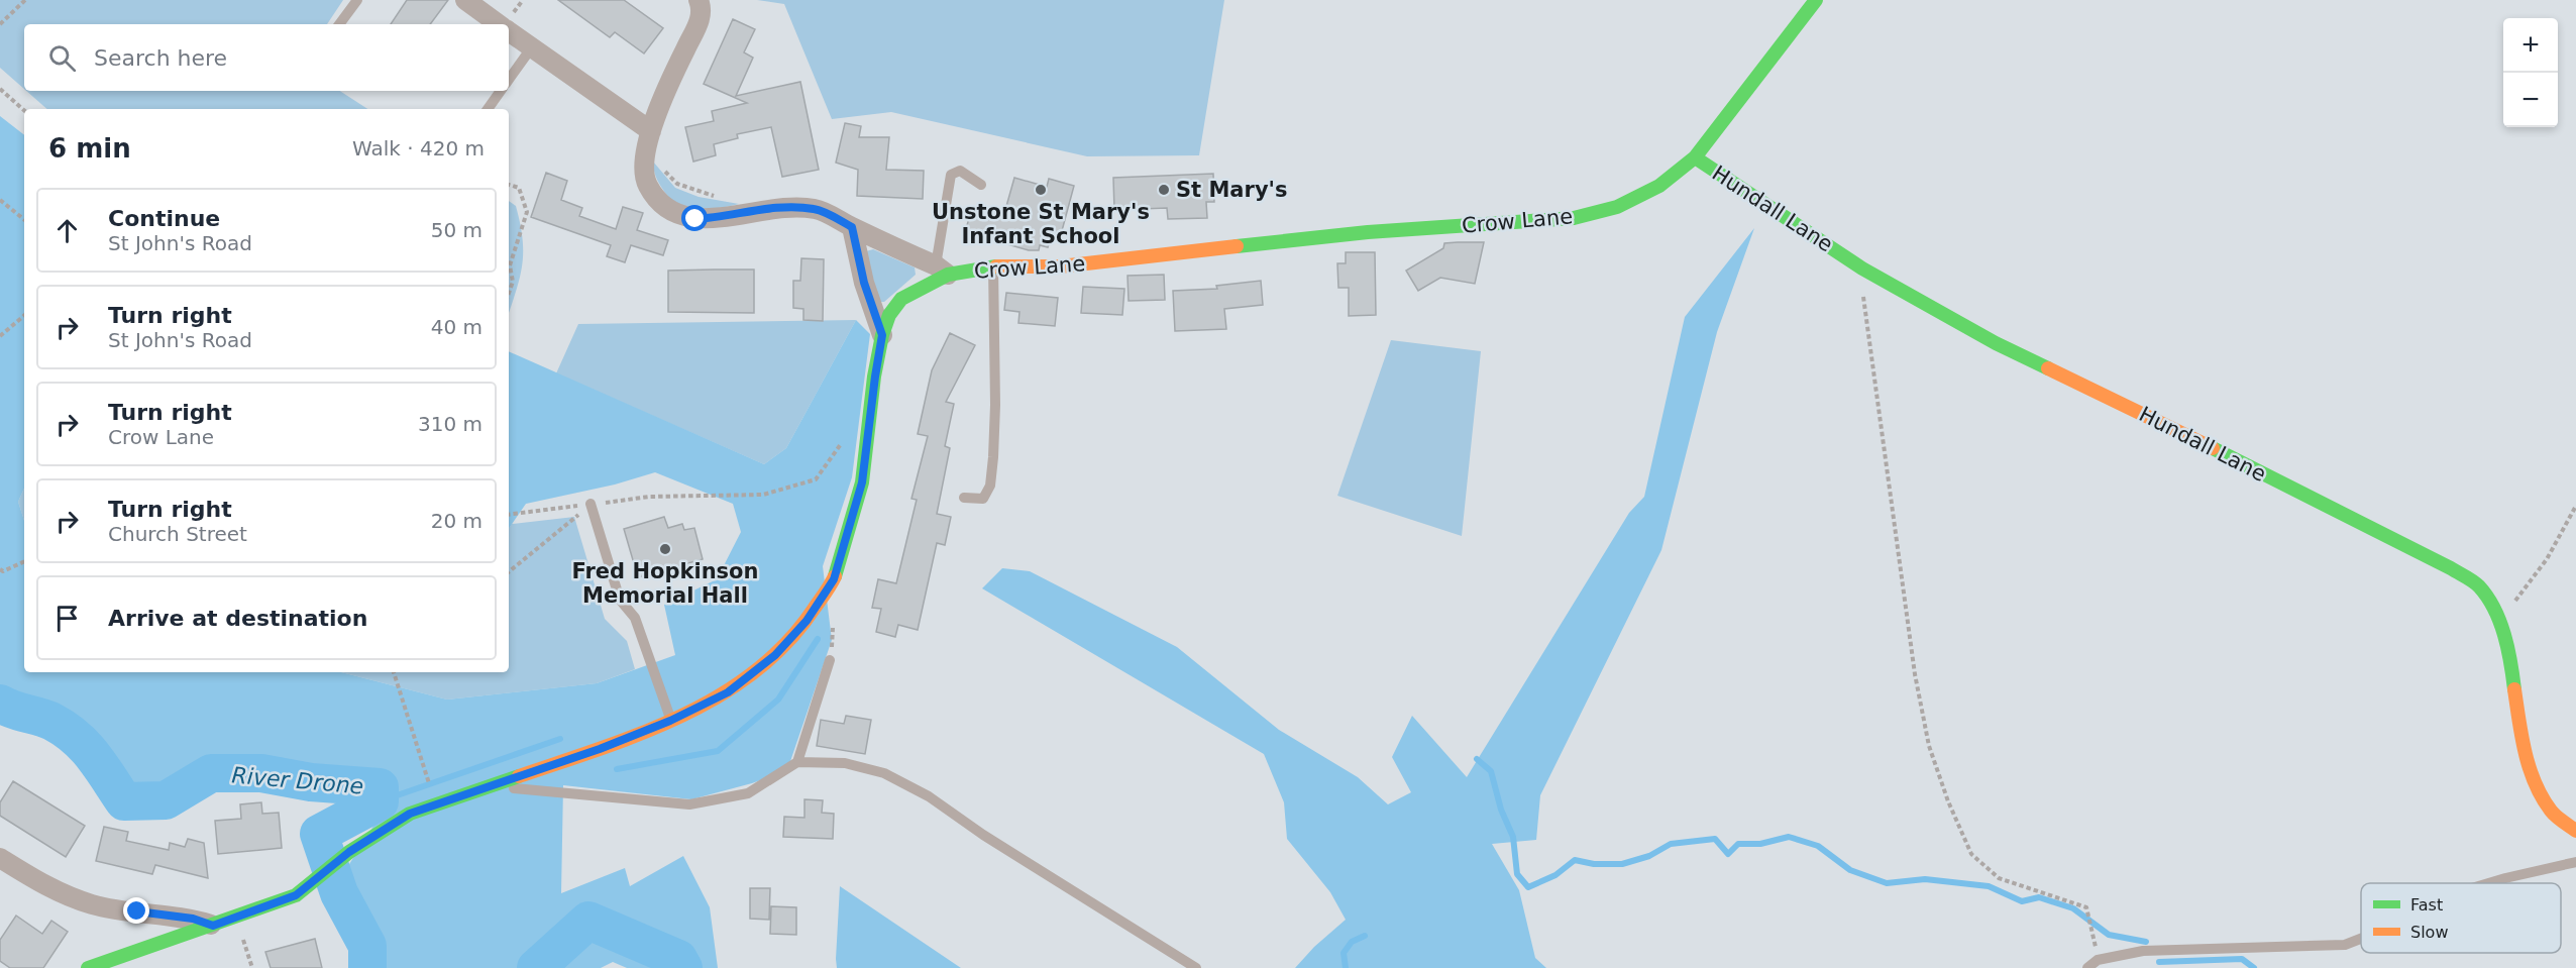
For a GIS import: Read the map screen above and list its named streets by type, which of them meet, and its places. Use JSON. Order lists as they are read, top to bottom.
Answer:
{
  "streets": {
    "street": ["Hundall Lane", "Crow Lane"]
  },
  "crossings": [
    ["Hundall Lane", "Crow Lane"]
  ],
  "water": ["River Drone"],
  "places": ["Unstone St Mary's Infant School", "St Mary's", "Fred Hopkinson Memorial Hall"],
  "legend": ["Fast", "Slow"],
  "page": {
    "map_buttons": ["+", "−"],
    "search": "Search here",
    "heading": ["6 min", "Walk · 420 m"],
    "list": [
      ["Continue", "St John's Road", "50 m"],
      ["Turn right", "St John's Road", "40 m"],
      ["Turn right", "Crow Lane", "310 m"],
      ["Turn right", "Church Street", "20 m"],
      "Arrive at destination"
    ]
  }
}
